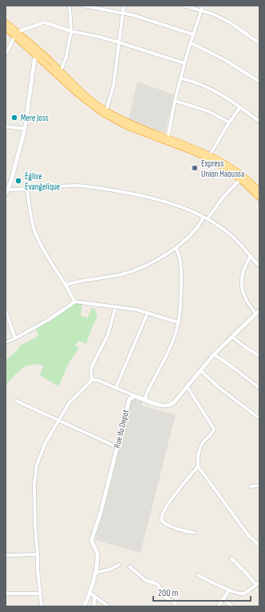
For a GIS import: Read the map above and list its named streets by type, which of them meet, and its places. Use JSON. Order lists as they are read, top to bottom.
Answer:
{
  "streets": {
    "street": ["Rue du Depot"]
  },
  "places": ["Mere Joss", "Express Union Haoussa", "Église Évangelique"],
  "scale_bar": "200 m"
}
